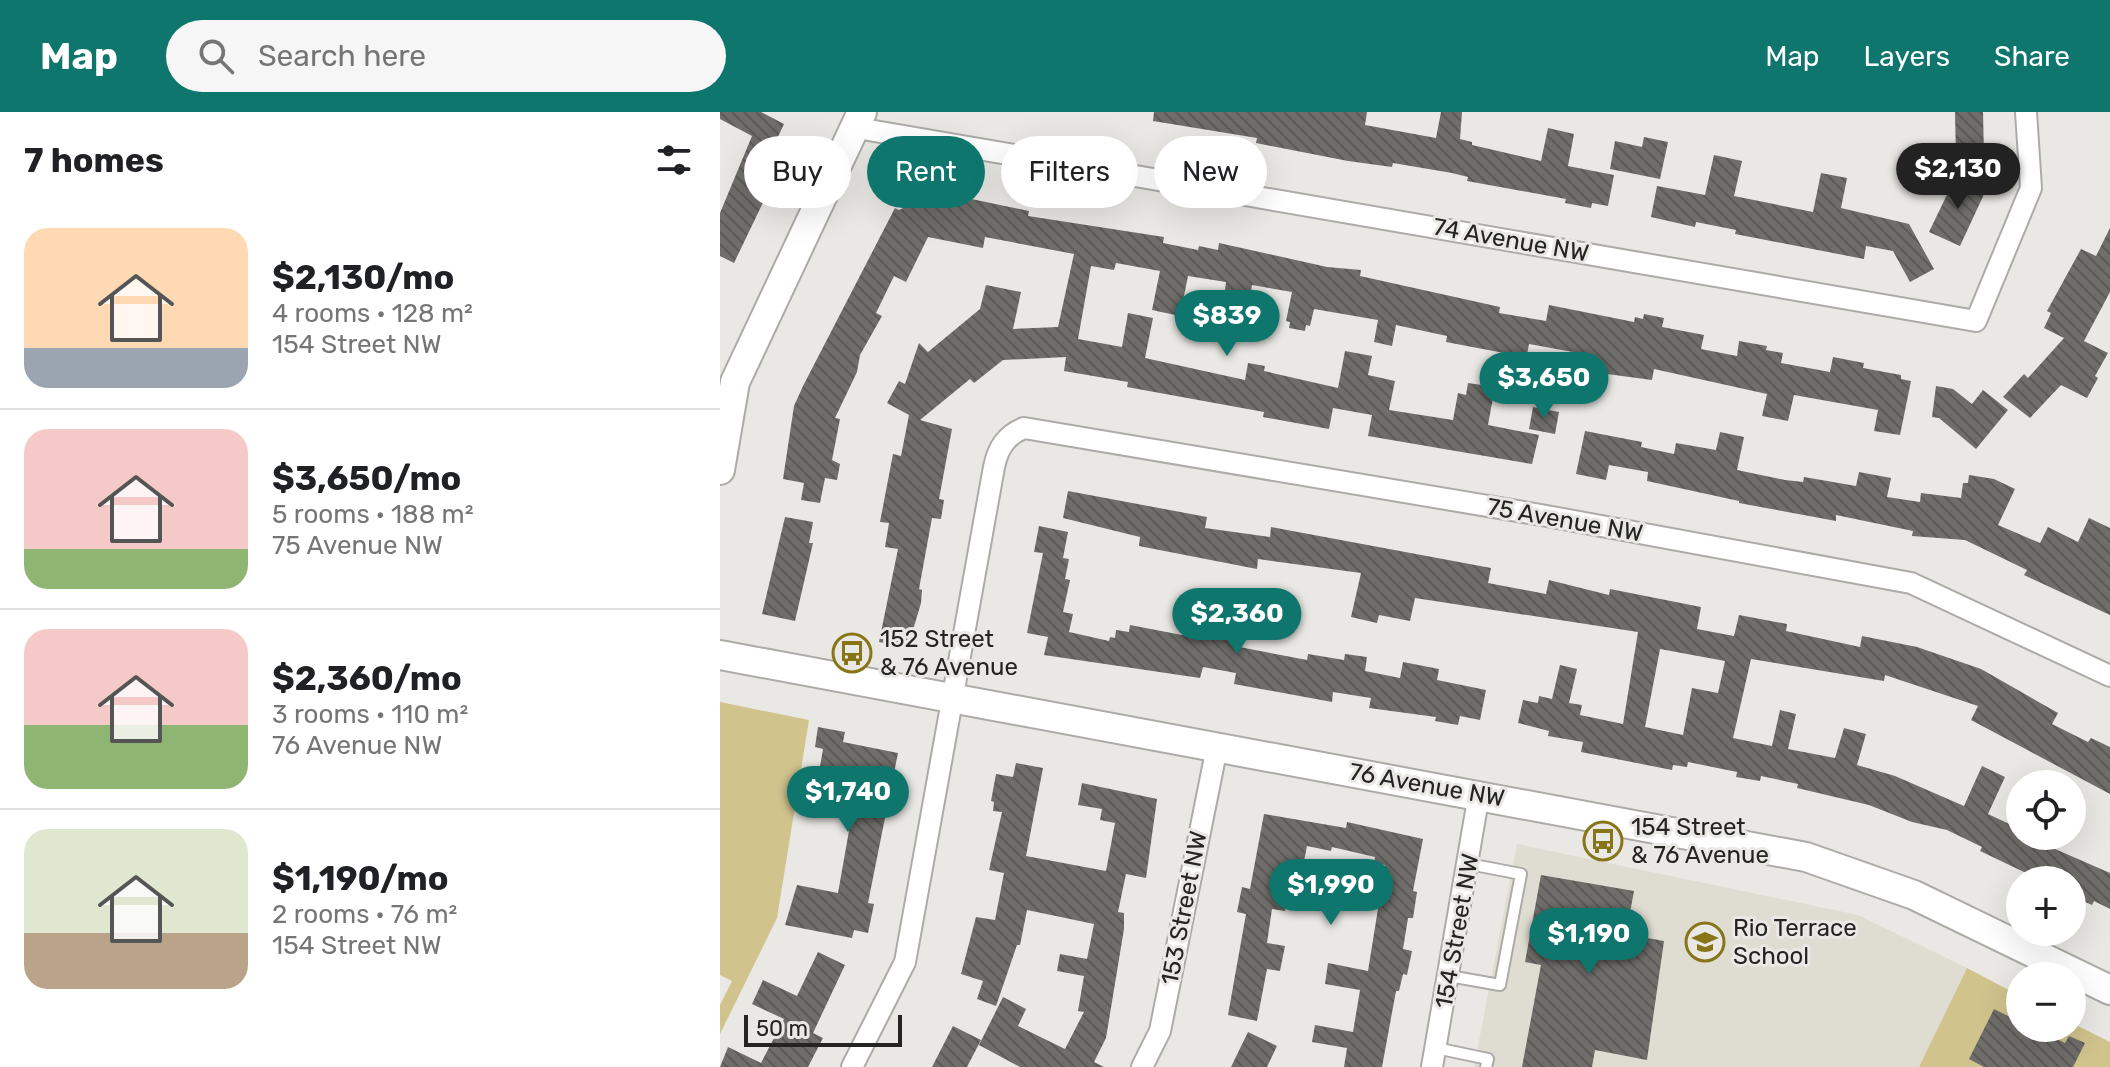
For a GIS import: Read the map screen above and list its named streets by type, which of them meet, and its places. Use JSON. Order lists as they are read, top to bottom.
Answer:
{
  "streets": {
    "street": [
      "74 Avenue NW",
      "75 Avenue NW",
      "76 Avenue NW",
      "153 Street NW",
      "154 Street NW"
    ]
  },
  "crossings": [
    ["75 Avenue NW", "76 Avenue NW"],
    ["76 Avenue NW", "153 Street NW"],
    ["76 Avenue NW", "154 Street NW"]
  ],
  "places": {
    "bus stop": ["152 Street & 76 Avenue", "154 Street & 76 Avenue"],
    "school or university": ["Rio Terrace School"]
  },
  "scale_bar": "50 m",
  "page": {
    "header": "Map",
    "search": "Search here",
    "nav": ["Map", "Layers", "Share"],
    "heading": "7 homes",
    "chip": [
      "Buy",
      "Rent",
      "Filters",
      "New"
    ],
    "price": [
      "$2,130",
      "$839",
      "$3,650",
      "$2,360",
      "$1,740",
      "$1,990",
      "$1,190"
    ],
    "list": [
      {
        "name": "$2,130/mo",
        "note": "4 rooms · 128 m² · 154 Street NW"
      },
      {
        "name": "$3,650/mo",
        "note": "5 rooms · 188 m² · 75 Avenue NW"
      },
      {
        "name": "$2,360/mo",
        "note": "3 rooms · 110 m² · 76 Avenue NW"
      },
      {
        "name": "$1,190/mo",
        "note": "2 rooms · 76 m² · 154 Street NW"
      }
    ],
    "map_buttons": ["+", "−"],
    "scale": "50 m"
  }
}
